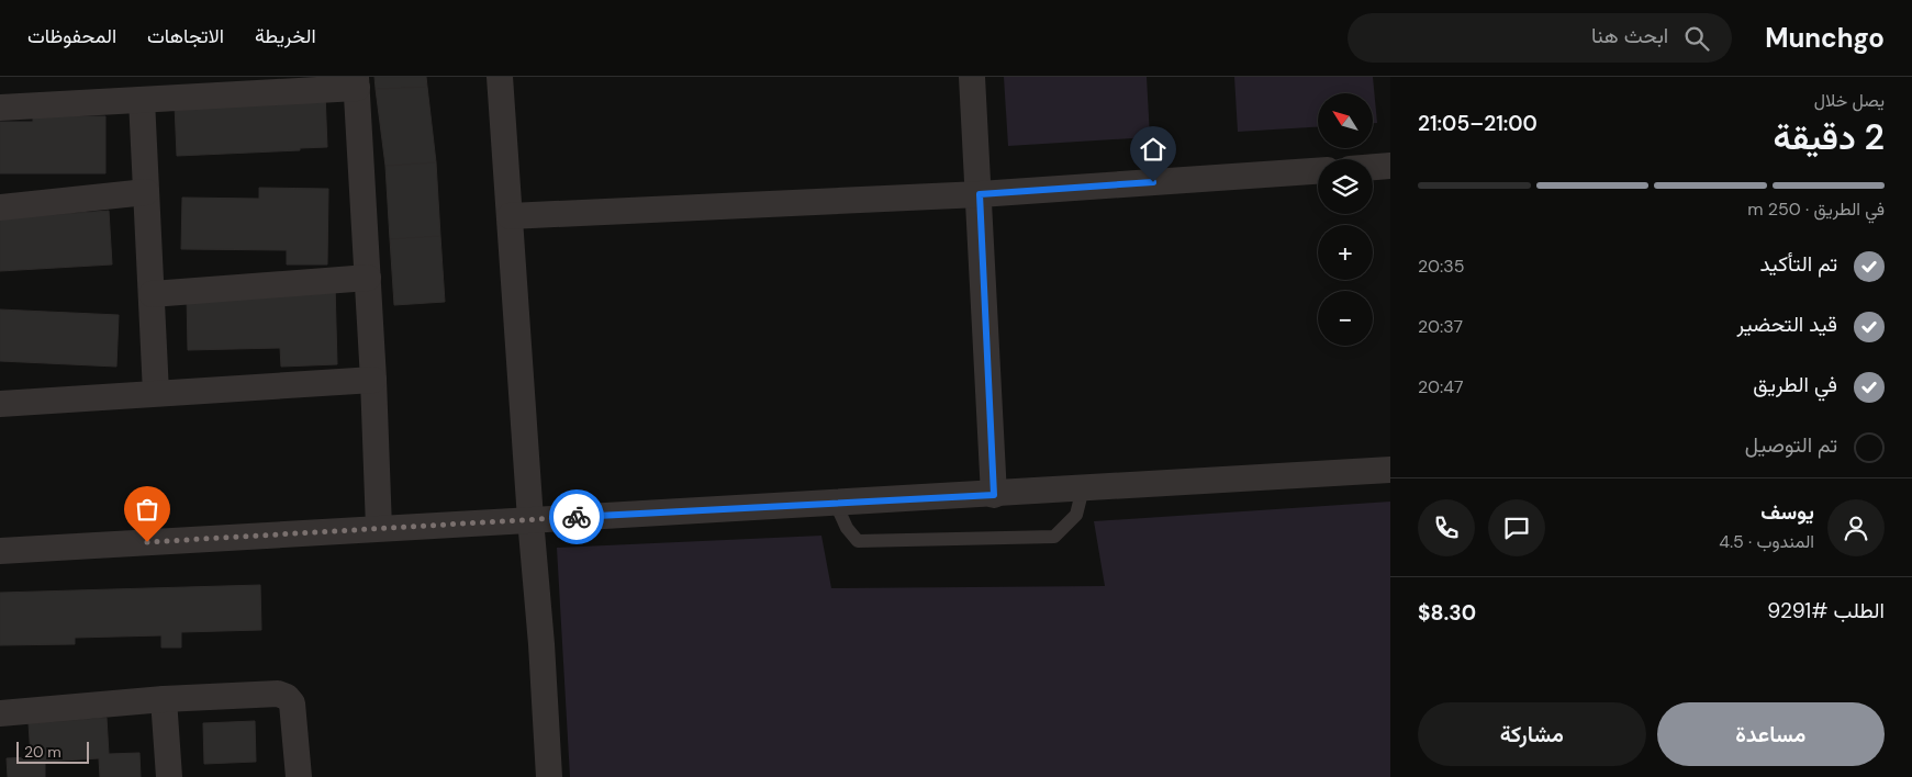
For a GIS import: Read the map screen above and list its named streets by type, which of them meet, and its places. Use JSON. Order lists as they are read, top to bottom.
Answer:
{
  "scale_bar": "20 m",
  "north": "top left",
  "page": {
    "header": "Munchgo",
    "search": "ابحث هنا",
    "nav": ["الخريطة", "الاتجاهات", "المحفوظات"],
    "heading": ["2 دقيقة", "يصل خلال", "21:00–21:05"],
    "panel": [
      "يوسف",
      "المندوب · 4.5",
      "الطلب #9291",
      "$8.30"
    ],
    "map_buttons": ["+", "−"],
    "bar": "في الطريق · 250 m",
    "list": [
      ["تم التأكيد", "20:35"],
      ["قيد التحضير", "20:37"],
      ["في الطريق", "20:47"],
      "تم التوصيل"
    ],
    "buttons": ["مساعدة", "مشاركة"],
    "scale": "20 m"
  }
}
